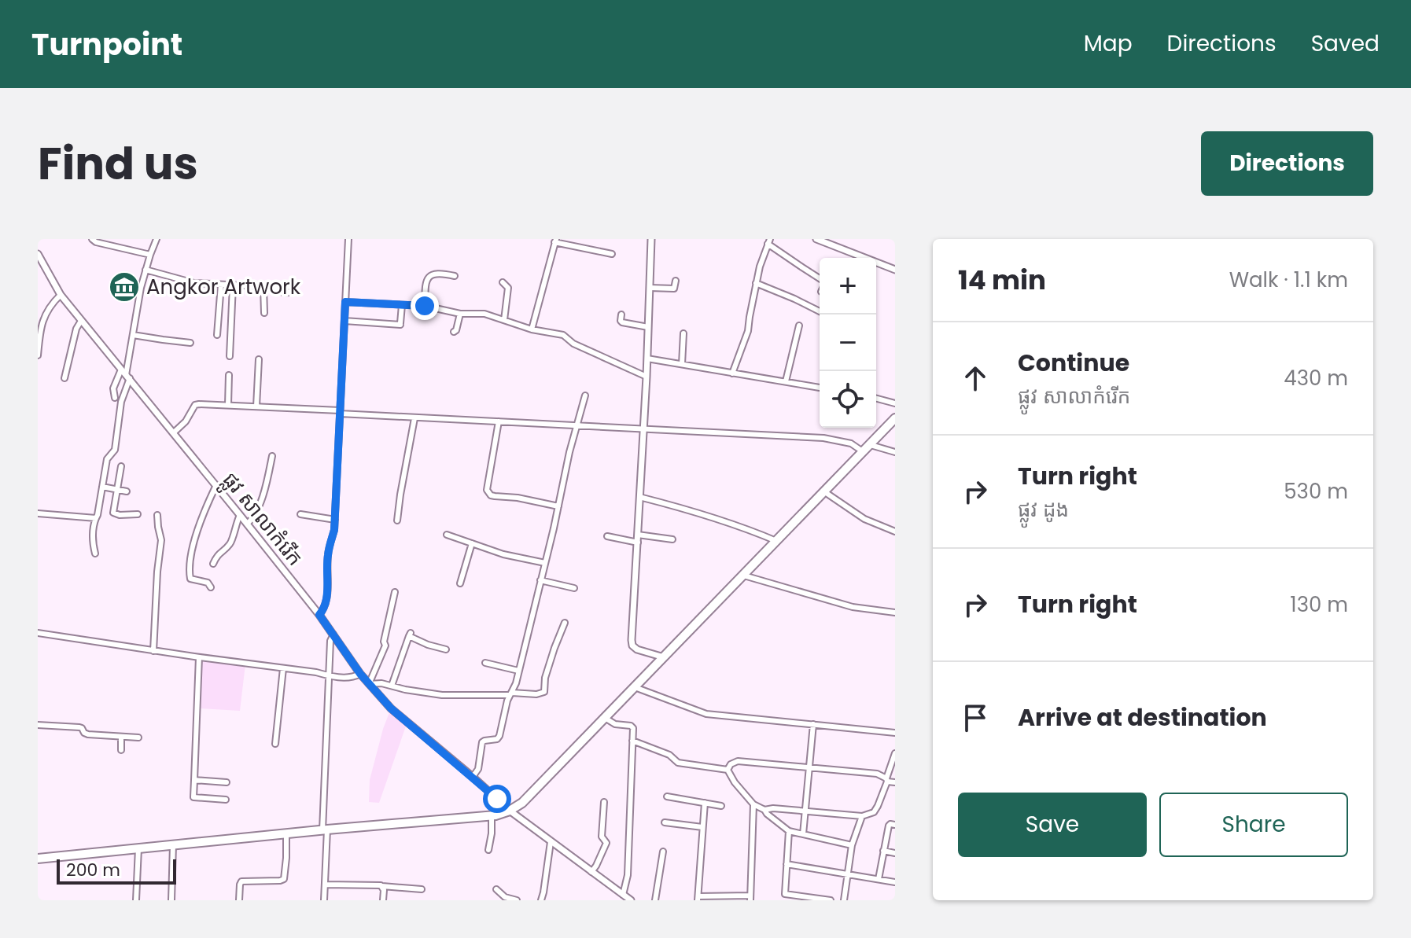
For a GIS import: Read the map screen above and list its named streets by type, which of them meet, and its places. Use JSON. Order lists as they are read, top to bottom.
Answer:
{
  "streets": {
    "street": ["ផ្លូវ សាលាកំរើក"]
  },
  "places": {
    "museum": ["Angkor Artwork"]
  },
  "scale_bar": "200 m",
  "page": {
    "header": "Turnpoint",
    "nav": ["Map", "Directions", "Saved"],
    "title": "Find us",
    "buttons": [
      "Directions",
      ["Save", "Share"]
    ],
    "heading": ["14 min", "Walk · 1.1 km"],
    "map_buttons": ["+", "−"],
    "list": [
      ["Continue", "ផ្លូវ សាលាកំរើក", "430 m"],
      ["Turn right", "ផ្លូវ ដូង", "530 m"],
      ["Turn right", "130 m"],
      "Arrive at destination"
    ],
    "scale": "200 m"
  }
}
